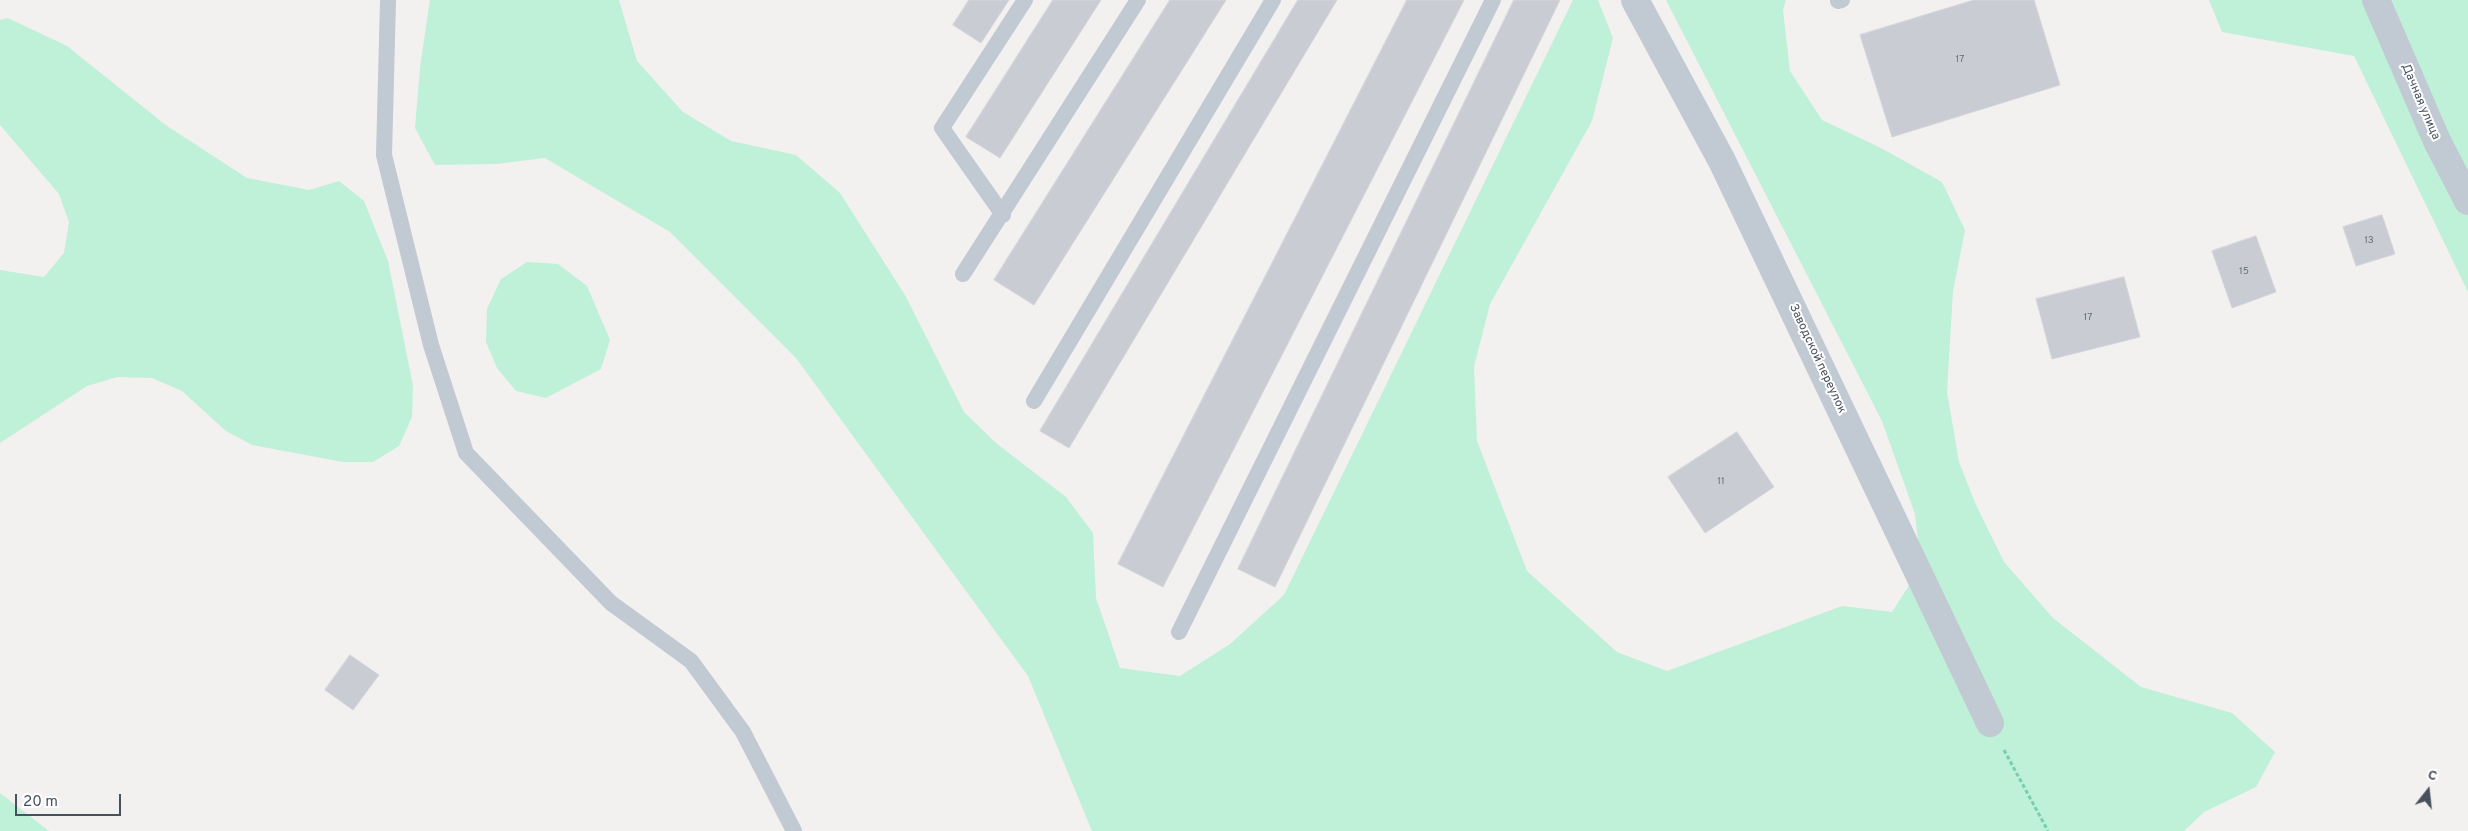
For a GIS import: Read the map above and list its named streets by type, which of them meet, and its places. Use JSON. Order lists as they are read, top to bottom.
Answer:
{
  "streets": {
    "street": ["Дачная улица", "Заводской переулок"]
  },
  "house_numbers": [
    "17",
    "13",
    "15",
    "17",
    "11"
  ],
  "scale_bar": "20 m",
  "north": "top"
}
